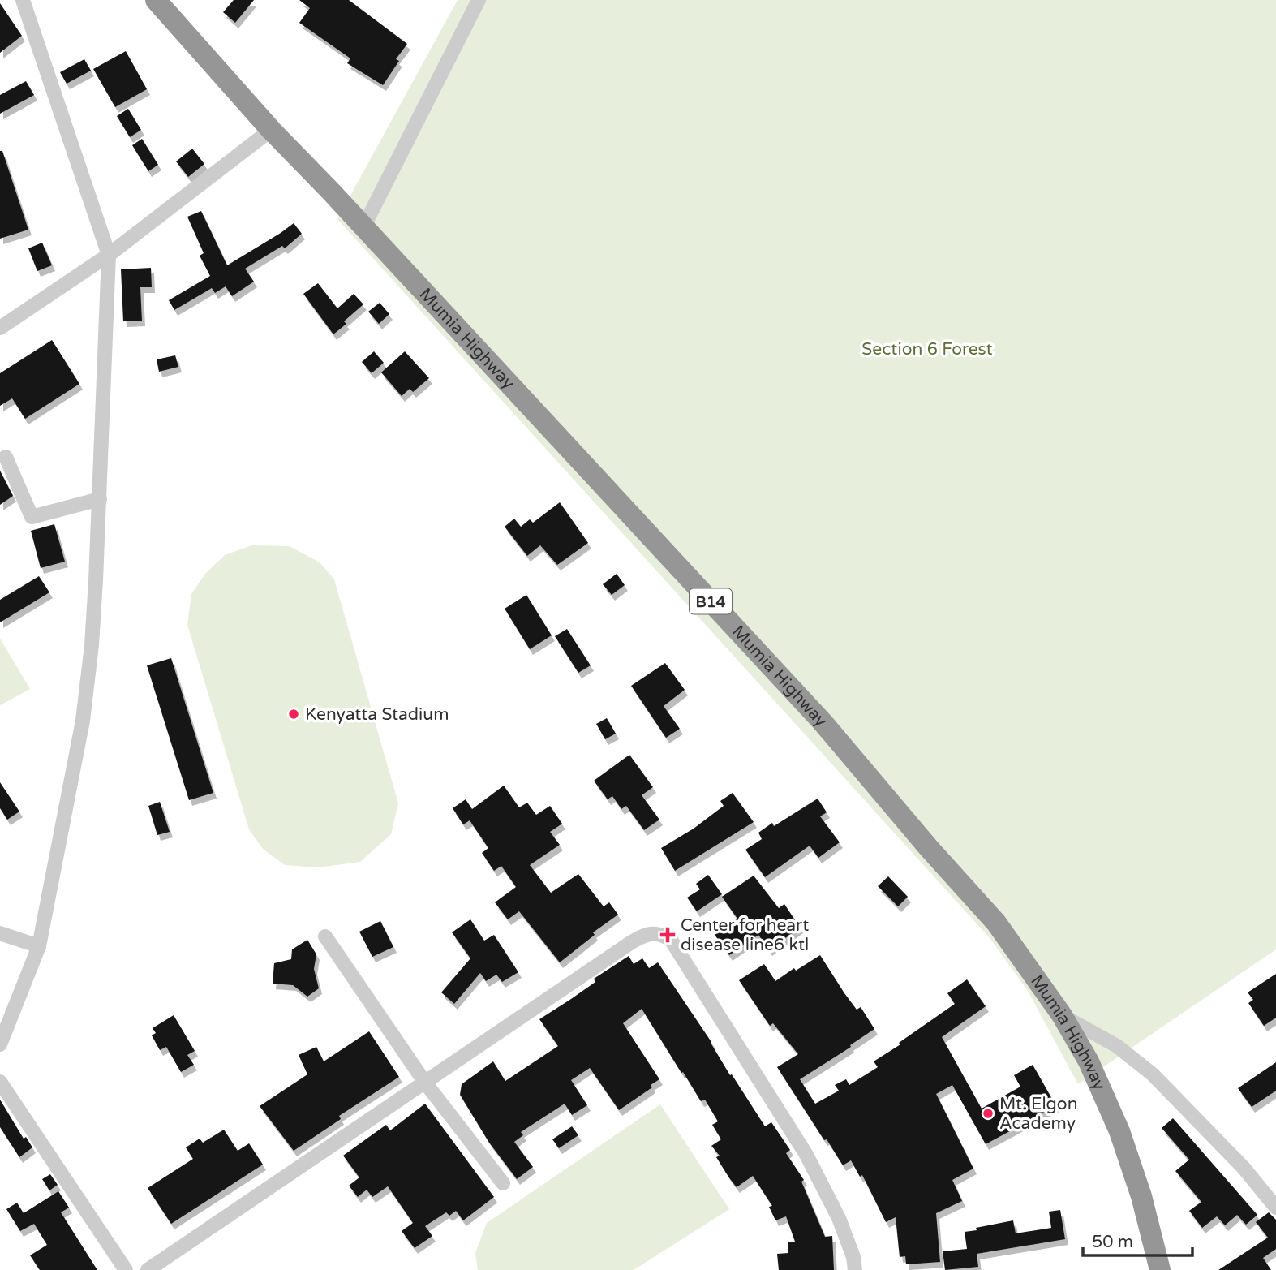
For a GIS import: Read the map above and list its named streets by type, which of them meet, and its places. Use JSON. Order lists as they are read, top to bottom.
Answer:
{
  "streets": {
    "highway": ["Mumia Highway", "B14"]
  },
  "parks": ["Section 6 Forest"],
  "places": {
    "other": ["Kenyatta Stadium", "Mt. Elgon Academy"],
    "health": ["Center for heart disease line6 ktl"]
  },
  "scale_bar": "50 m"
}
